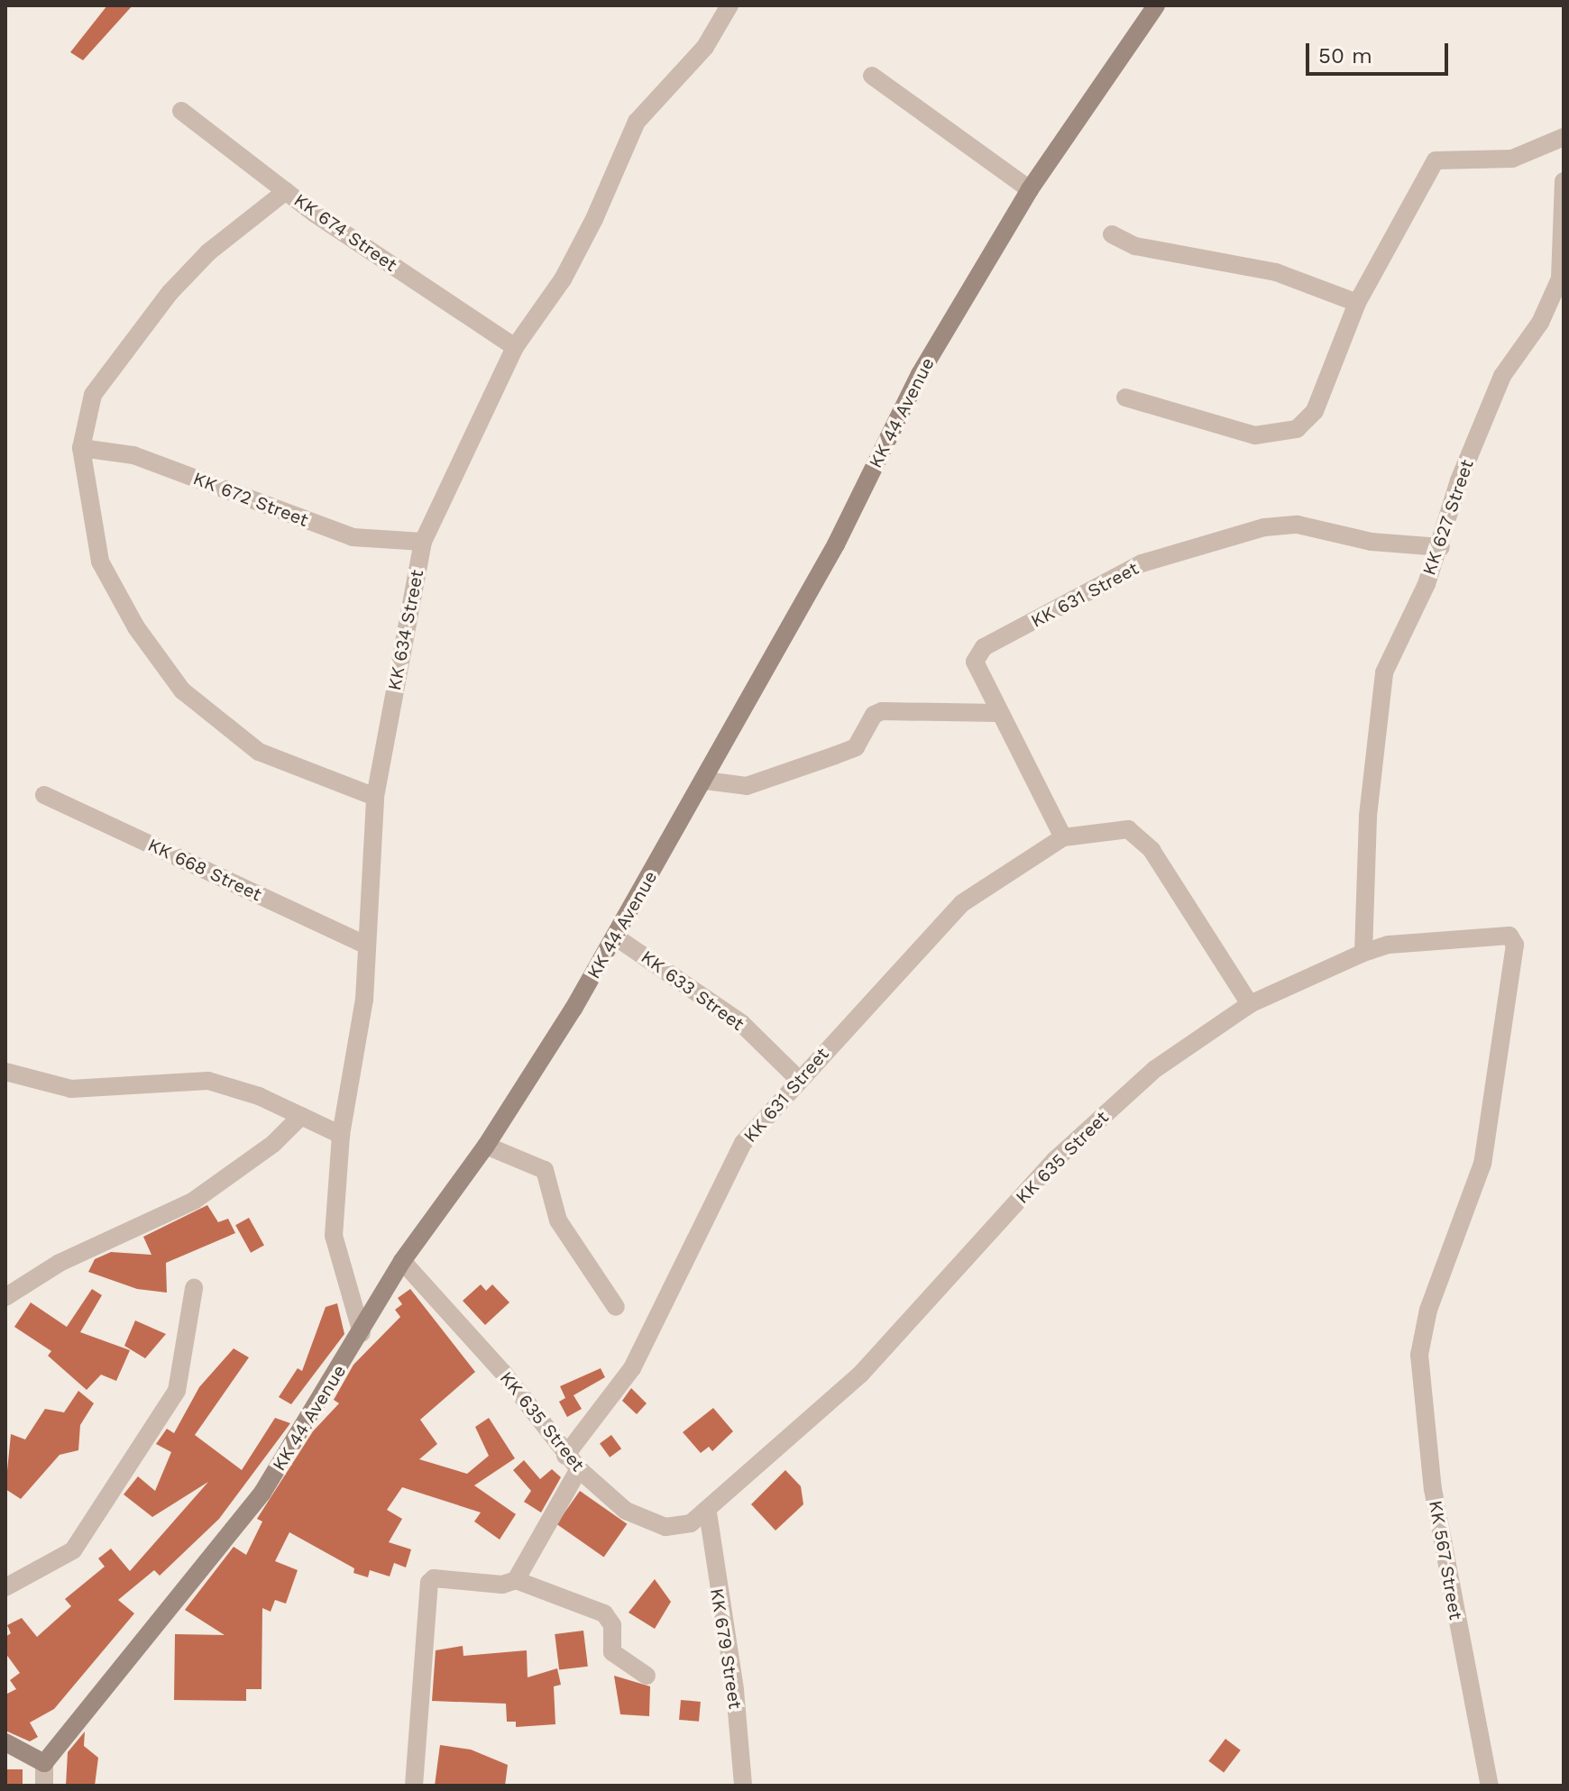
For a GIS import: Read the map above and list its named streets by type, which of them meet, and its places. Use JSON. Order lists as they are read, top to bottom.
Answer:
{
  "streets": {
    "main road": ["KK 44 Avenue"],
    "street": [
      "KK 674 Street",
      "KK 672 Street",
      "KK 627 Street",
      "KK 631 Street",
      "KK 634 Street",
      "KK 668 Street",
      "KK 633 Street",
      "KK 635 Street",
      "KK 567 Street",
      "KK 679 Street"
    ]
  },
  "crossings": [
    ["KK 674 Street", "KK 634 Street"],
    ["KK 44 Avenue", "KK 634 Street"],
    ["KK 44 Avenue", "KK 633 Street"],
    ["KK 44 Avenue", "KK 635 Street"],
    ["KK 672 Street", "KK 634 Street"],
    ["KK 627 Street", "KK 631 Street"],
    ["KK 627 Street", "KK 635 Street"],
    ["KK 631 Street", "KK 633 Street"],
    ["KK 631 Street", "KK 635 Street"],
    ["KK 634 Street", "KK 668 Street"],
    ["KK 635 Street", "KK 567 Street"],
    ["KK 635 Street", "KK 679 Street"]
  ],
  "scale_bar": "50 m"
}
